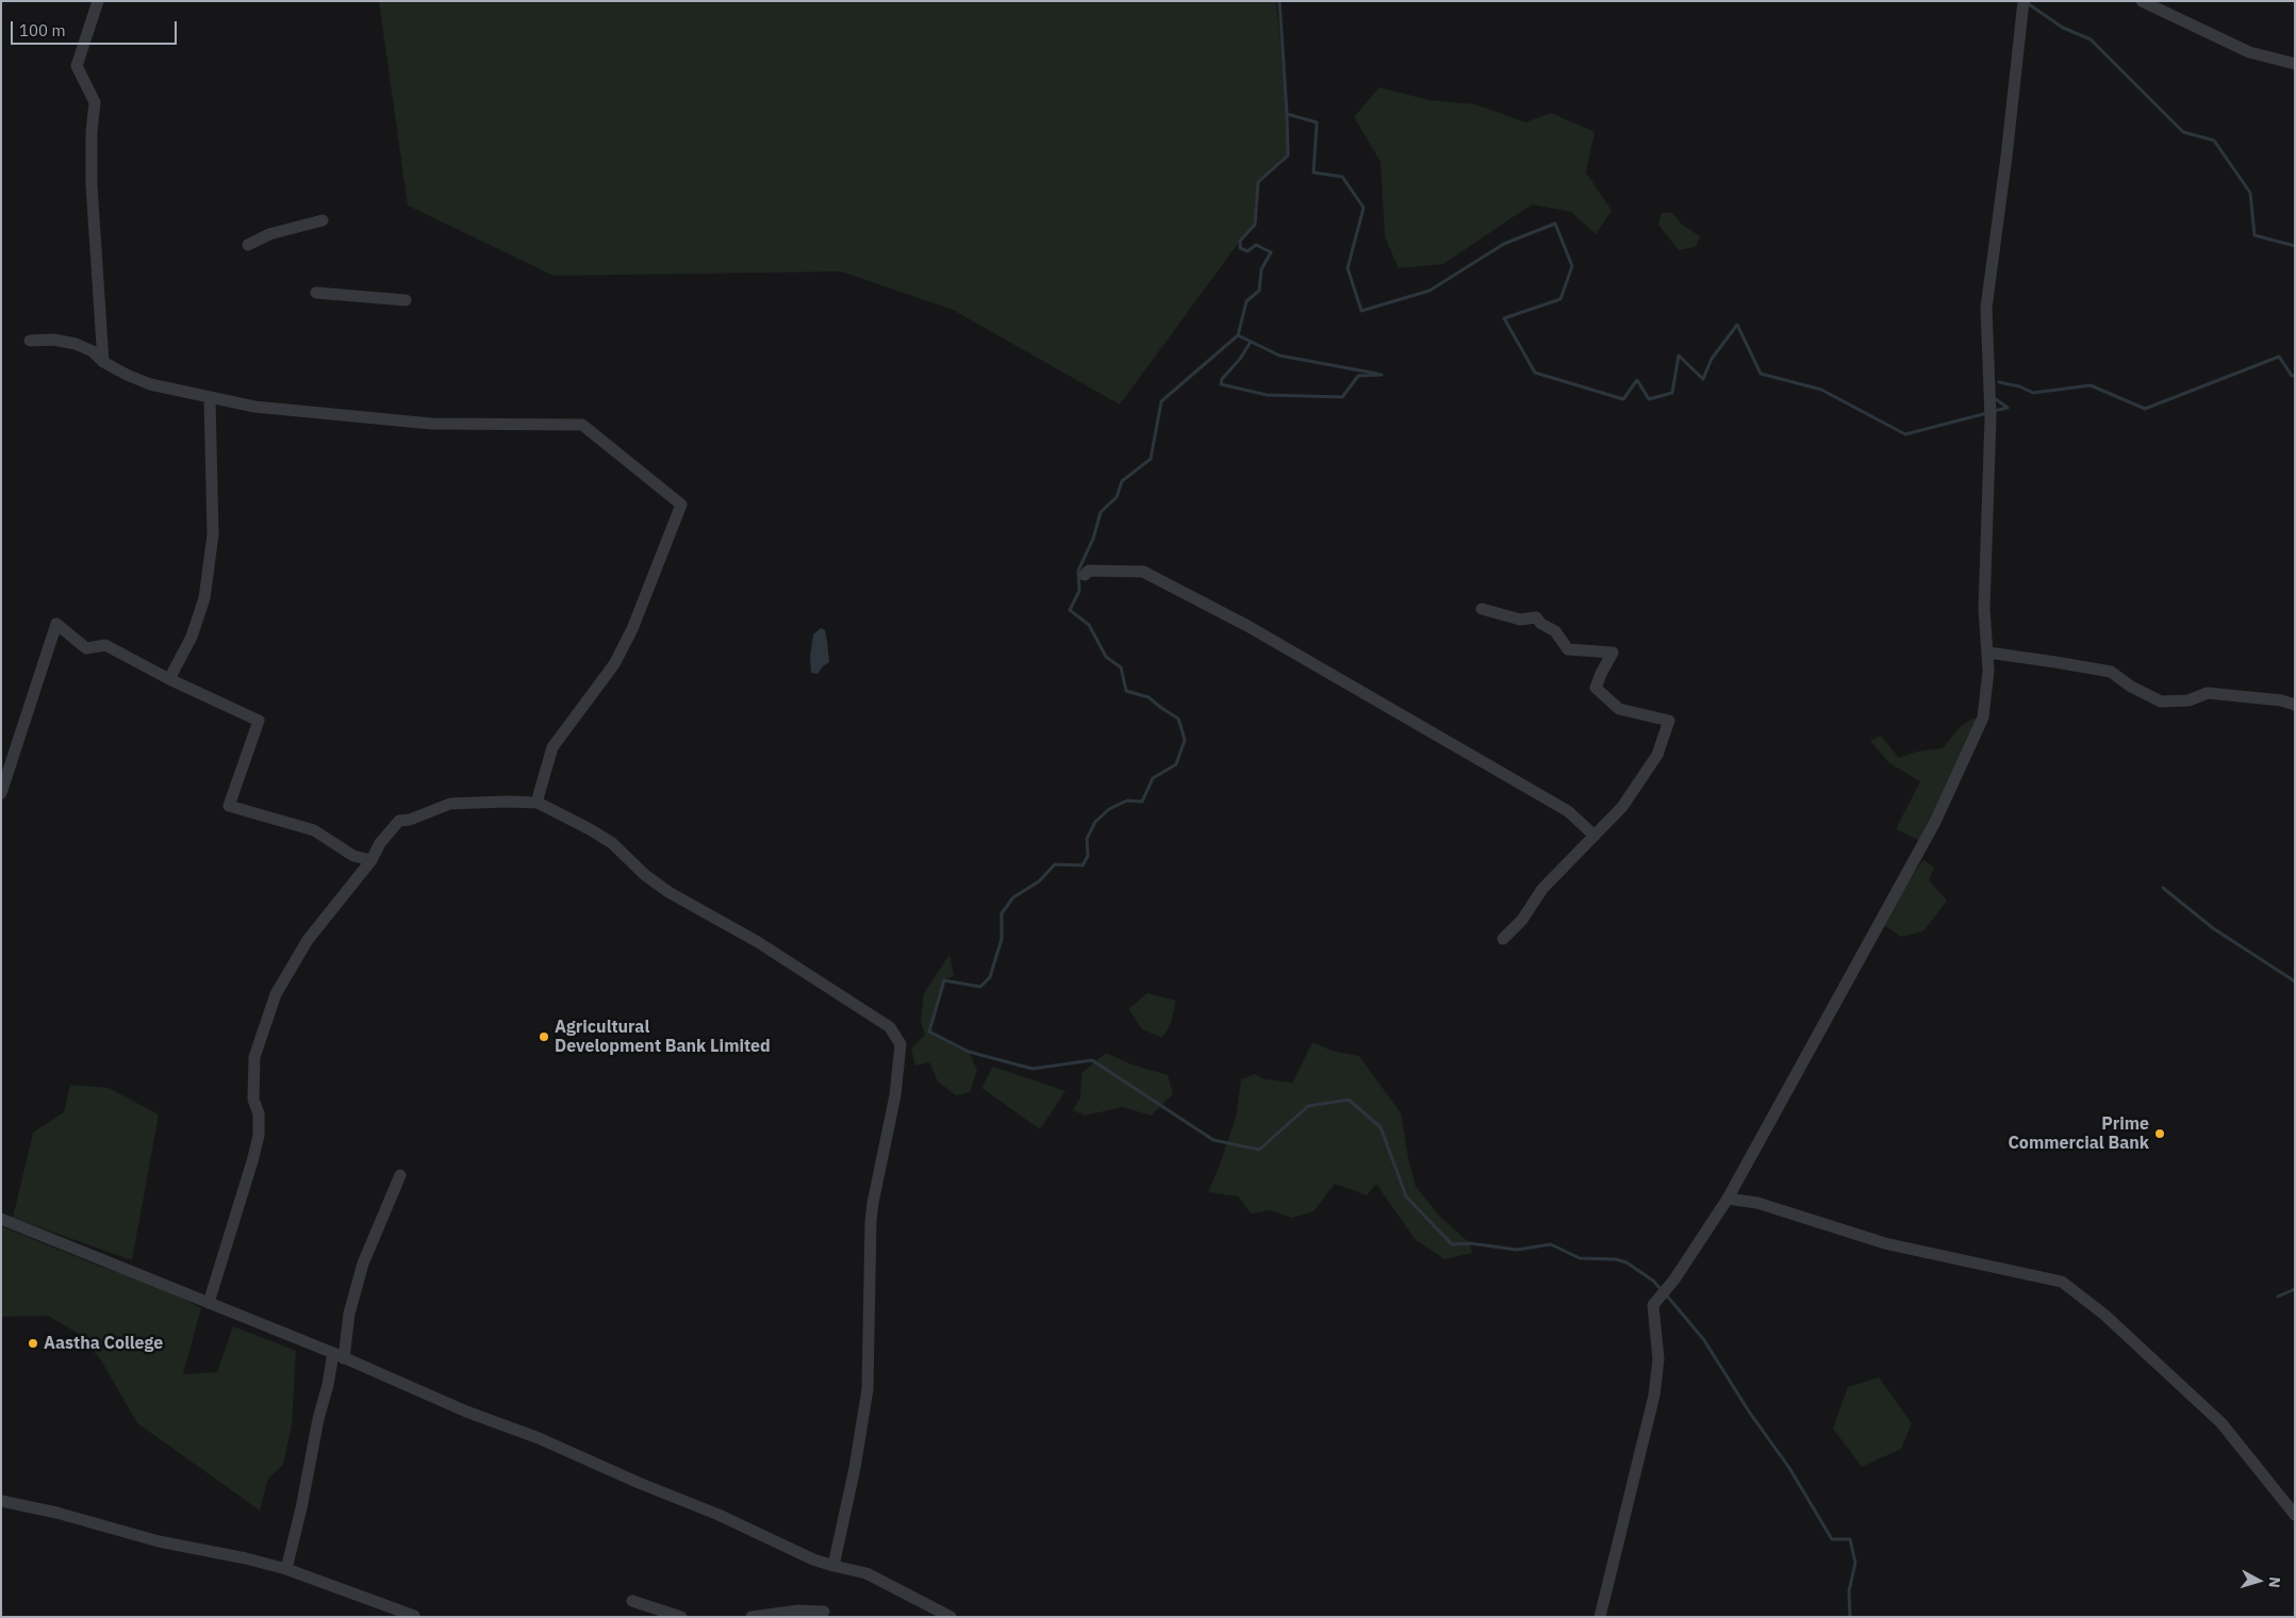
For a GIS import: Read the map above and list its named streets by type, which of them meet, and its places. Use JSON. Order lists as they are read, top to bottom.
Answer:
{
  "places": ["Agricultural Development Bank Limited", "Prime Commercial Bank", "Aastha College"],
  "scale_bar": "100 m",
  "north": "right"
}
